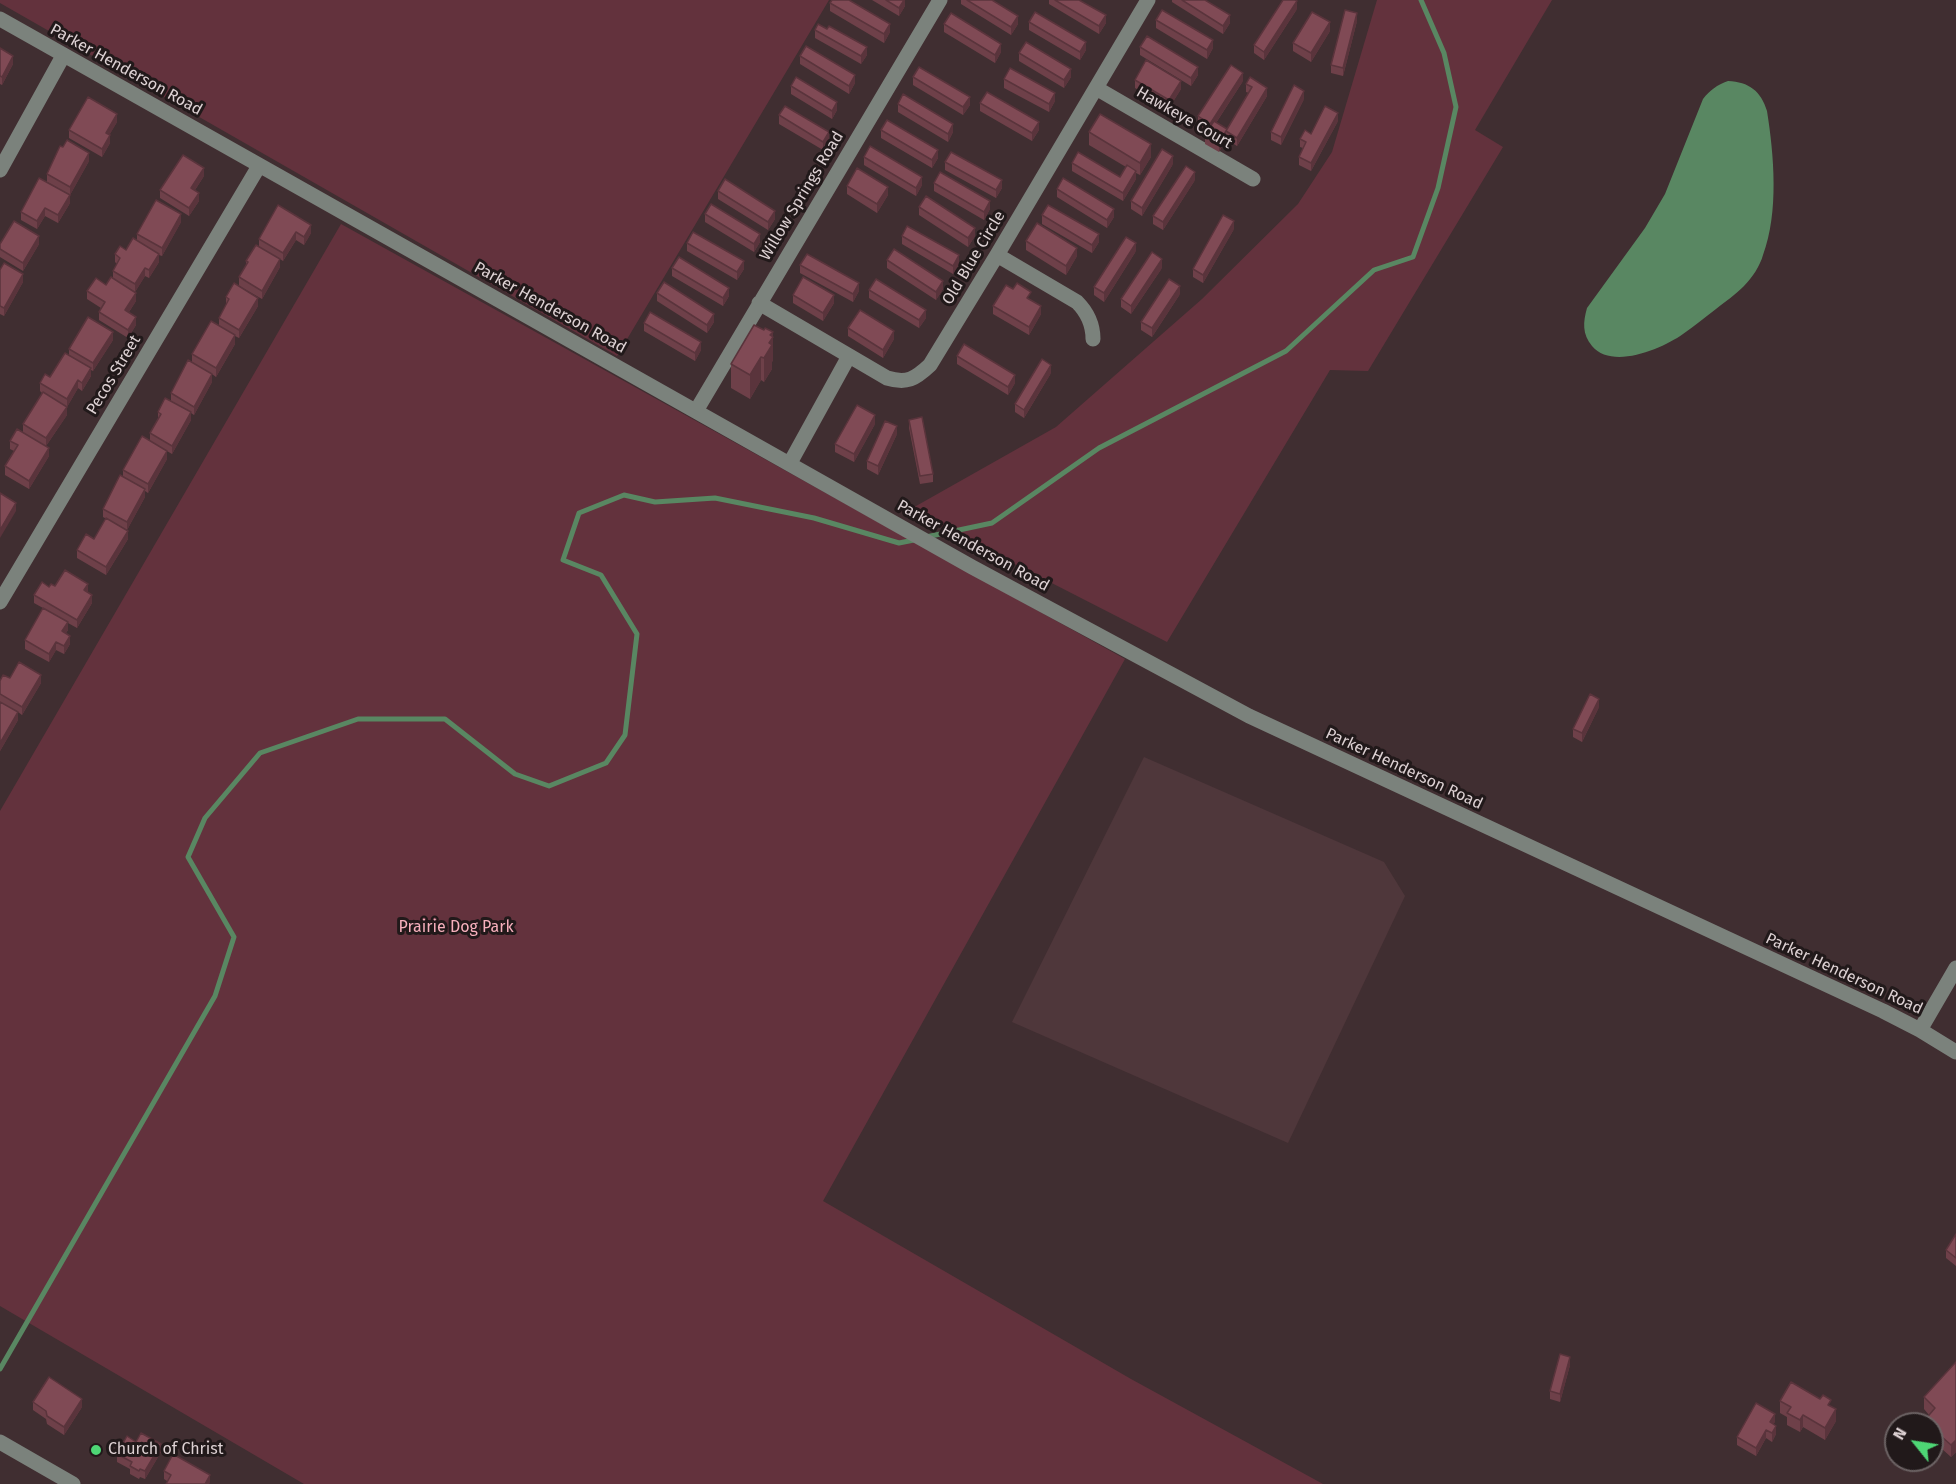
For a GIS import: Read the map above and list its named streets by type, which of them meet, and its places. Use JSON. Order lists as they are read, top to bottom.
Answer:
{
  "streets": {
    "street": [
      "Parker Henderson Road",
      "Hawkeye Court",
      "Willow Springs Road",
      "Old Blue Circle",
      "Pecos Street"
    ]
  },
  "crossings": [
    ["Parker Henderson Road", "Willow Springs Road"],
    ["Parker Henderson Road", "Pecos Street"],
    ["Hawkeye Court", "Old Blue Circle"],
    ["Willow Springs Road", "Old Blue Circle"]
  ],
  "parks": ["Prairie Dog Park"],
  "places": ["Church of Christ"],
  "north": "top left"
}
